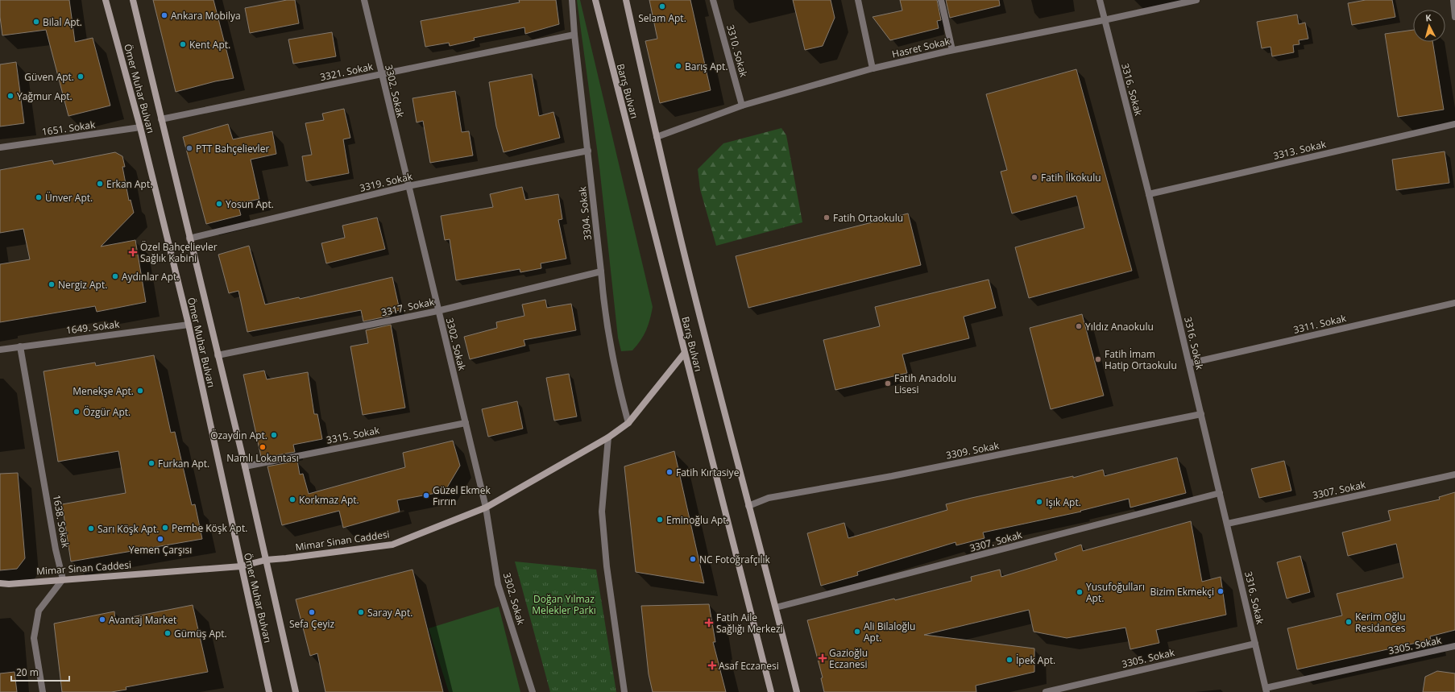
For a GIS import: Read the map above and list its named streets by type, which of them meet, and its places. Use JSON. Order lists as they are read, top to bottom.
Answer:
{
  "streets": {
    "main road": ["Ömer Muhar Bulvarı", "Barış Bulvarı", "Mimar Sinan Caddesi"],
    "street": [
      "Hasret Sokak",
      "3310. Sokak",
      "3321. Sokak",
      "3316. Sokak",
      "3302. Sokak",
      "1651. Sokak",
      "3313. Sokak",
      "3319. Sokak",
      "3304. Sokak",
      "3317. Sokak",
      "3311. Sokak",
      "1649. Sokak",
      "3315. Sokak",
      "3309. Sokak",
      "3307. Sokak",
      "1638. Sokak",
      "3305. Sokak"
    ]
  },
  "crossings": [
    ["Hasret Sokak", "3310. Sokak"],
    ["Hasret Sokak", "3316. Sokak"],
    ["Hasret Sokak", "Barış Bulvarı"],
    ["3321. Sokak", "Ömer Muhar Bulvarı"],
    ["3321. Sokak", "3302. Sokak"],
    ["3321. Sokak", "3304. Sokak"],
    ["Ömer Muhar Bulvarı", "1651. Sokak"],
    ["Ömer Muhar Bulvarı", "3319. Sokak"],
    ["Ömer Muhar Bulvarı", "3317. Sokak"],
    ["Ömer Muhar Bulvarı", "1649. Sokak"],
    ["Ömer Muhar Bulvarı", "3315. Sokak"],
    ["Ömer Muhar Bulvarı", "Mimar Sinan Caddesi"],
    ["3316. Sokak", "3313. Sokak"],
    ["3316. Sokak", "3311. Sokak"],
    ["3316. Sokak", "3309. Sokak"],
    ["3316. Sokak", "3307. Sokak"],
    ["3316. Sokak", "3305. Sokak"],
    ["3302. Sokak", "3319. Sokak"],
    ["3302. Sokak", "3317. Sokak"],
    ["3302. Sokak", "3315. Sokak"],
    ["3302. Sokak", "Mimar Sinan Caddesi"],
    ["Barış Bulvarı", "3309. Sokak"],
    ["Barış Bulvarı", "3307. Sokak"],
    ["Barış Bulvarı", "Mimar Sinan Caddesi"],
    ["3319. Sokak", "3304. Sokak"],
    ["3304. Sokak", "3317. Sokak"],
    ["3304. Sokak", "Mimar Sinan Caddesi"],
    ["1649. Sokak", "1638. Sokak"],
    ["1638. Sokak", "Mimar Sinan Caddesi"]
  ],
  "parks": ["Doğan Yılmaz Melekler Parkı"],
  "places": {
    "other": [
      "Selam Apt.",
      "Ankara Mobilya",
      "Bilal Apt.",
      "Kent Apt.",
      "Barış Apt.",
      "Güven Apt.",
      "Yağmur Apt.",
      "PTT Bahçelievler",
      "Fatih İlkokulu",
      "Erkan Apt.",
      "Ünver Apt.",
      "Yosun Apt.",
      "Fatih Ortaokulu",
      "Aydınlar Apt.",
      "Nergiz Apt.",
      "Yıldız Anaokulu",
      "Fatih İmam Hatip Ortaokulu",
      "Fatih Anadolu Lisesi",
      "Menekşe Apt.",
      "Özgür Apt.",
      "Özaydın Apt.",
      "Namlı Lokantası",
      "Furkan Apt.",
      "Fatih Kırtasiye",
      "Güzel Ekmek Fırrın",
      "Korkmaz Apt.",
      "Işık Apt.",
      "Eminoğlu Apt.",
      "Pembe Köşk Apt.",
      "Sarı Köşk Apt.",
      "Yemen Çarşısı",
      "NC Fotoğrafçılık",
      "Bizim Ekmekçi",
      "Yusufoğulları Apt.",
      "Sefa Çeyiz",
      "Saray Apt.",
      "Avantaj Market",
      "Kerim Oğlu Residances",
      "Ali Bilaloğlu Apt.",
      "Gümüş Apt.",
      "İpek Apt."
    ],
    "health": [
      "Özel Bahçelievler Sağlık Kabini",
      "Fatih Aile Sağlığı Merkezi",
      "Gazioğlu Eczanesi",
      "Asaf Eczanesi"
    ]
  },
  "scale_bar": "20 m",
  "north": "top"
}
